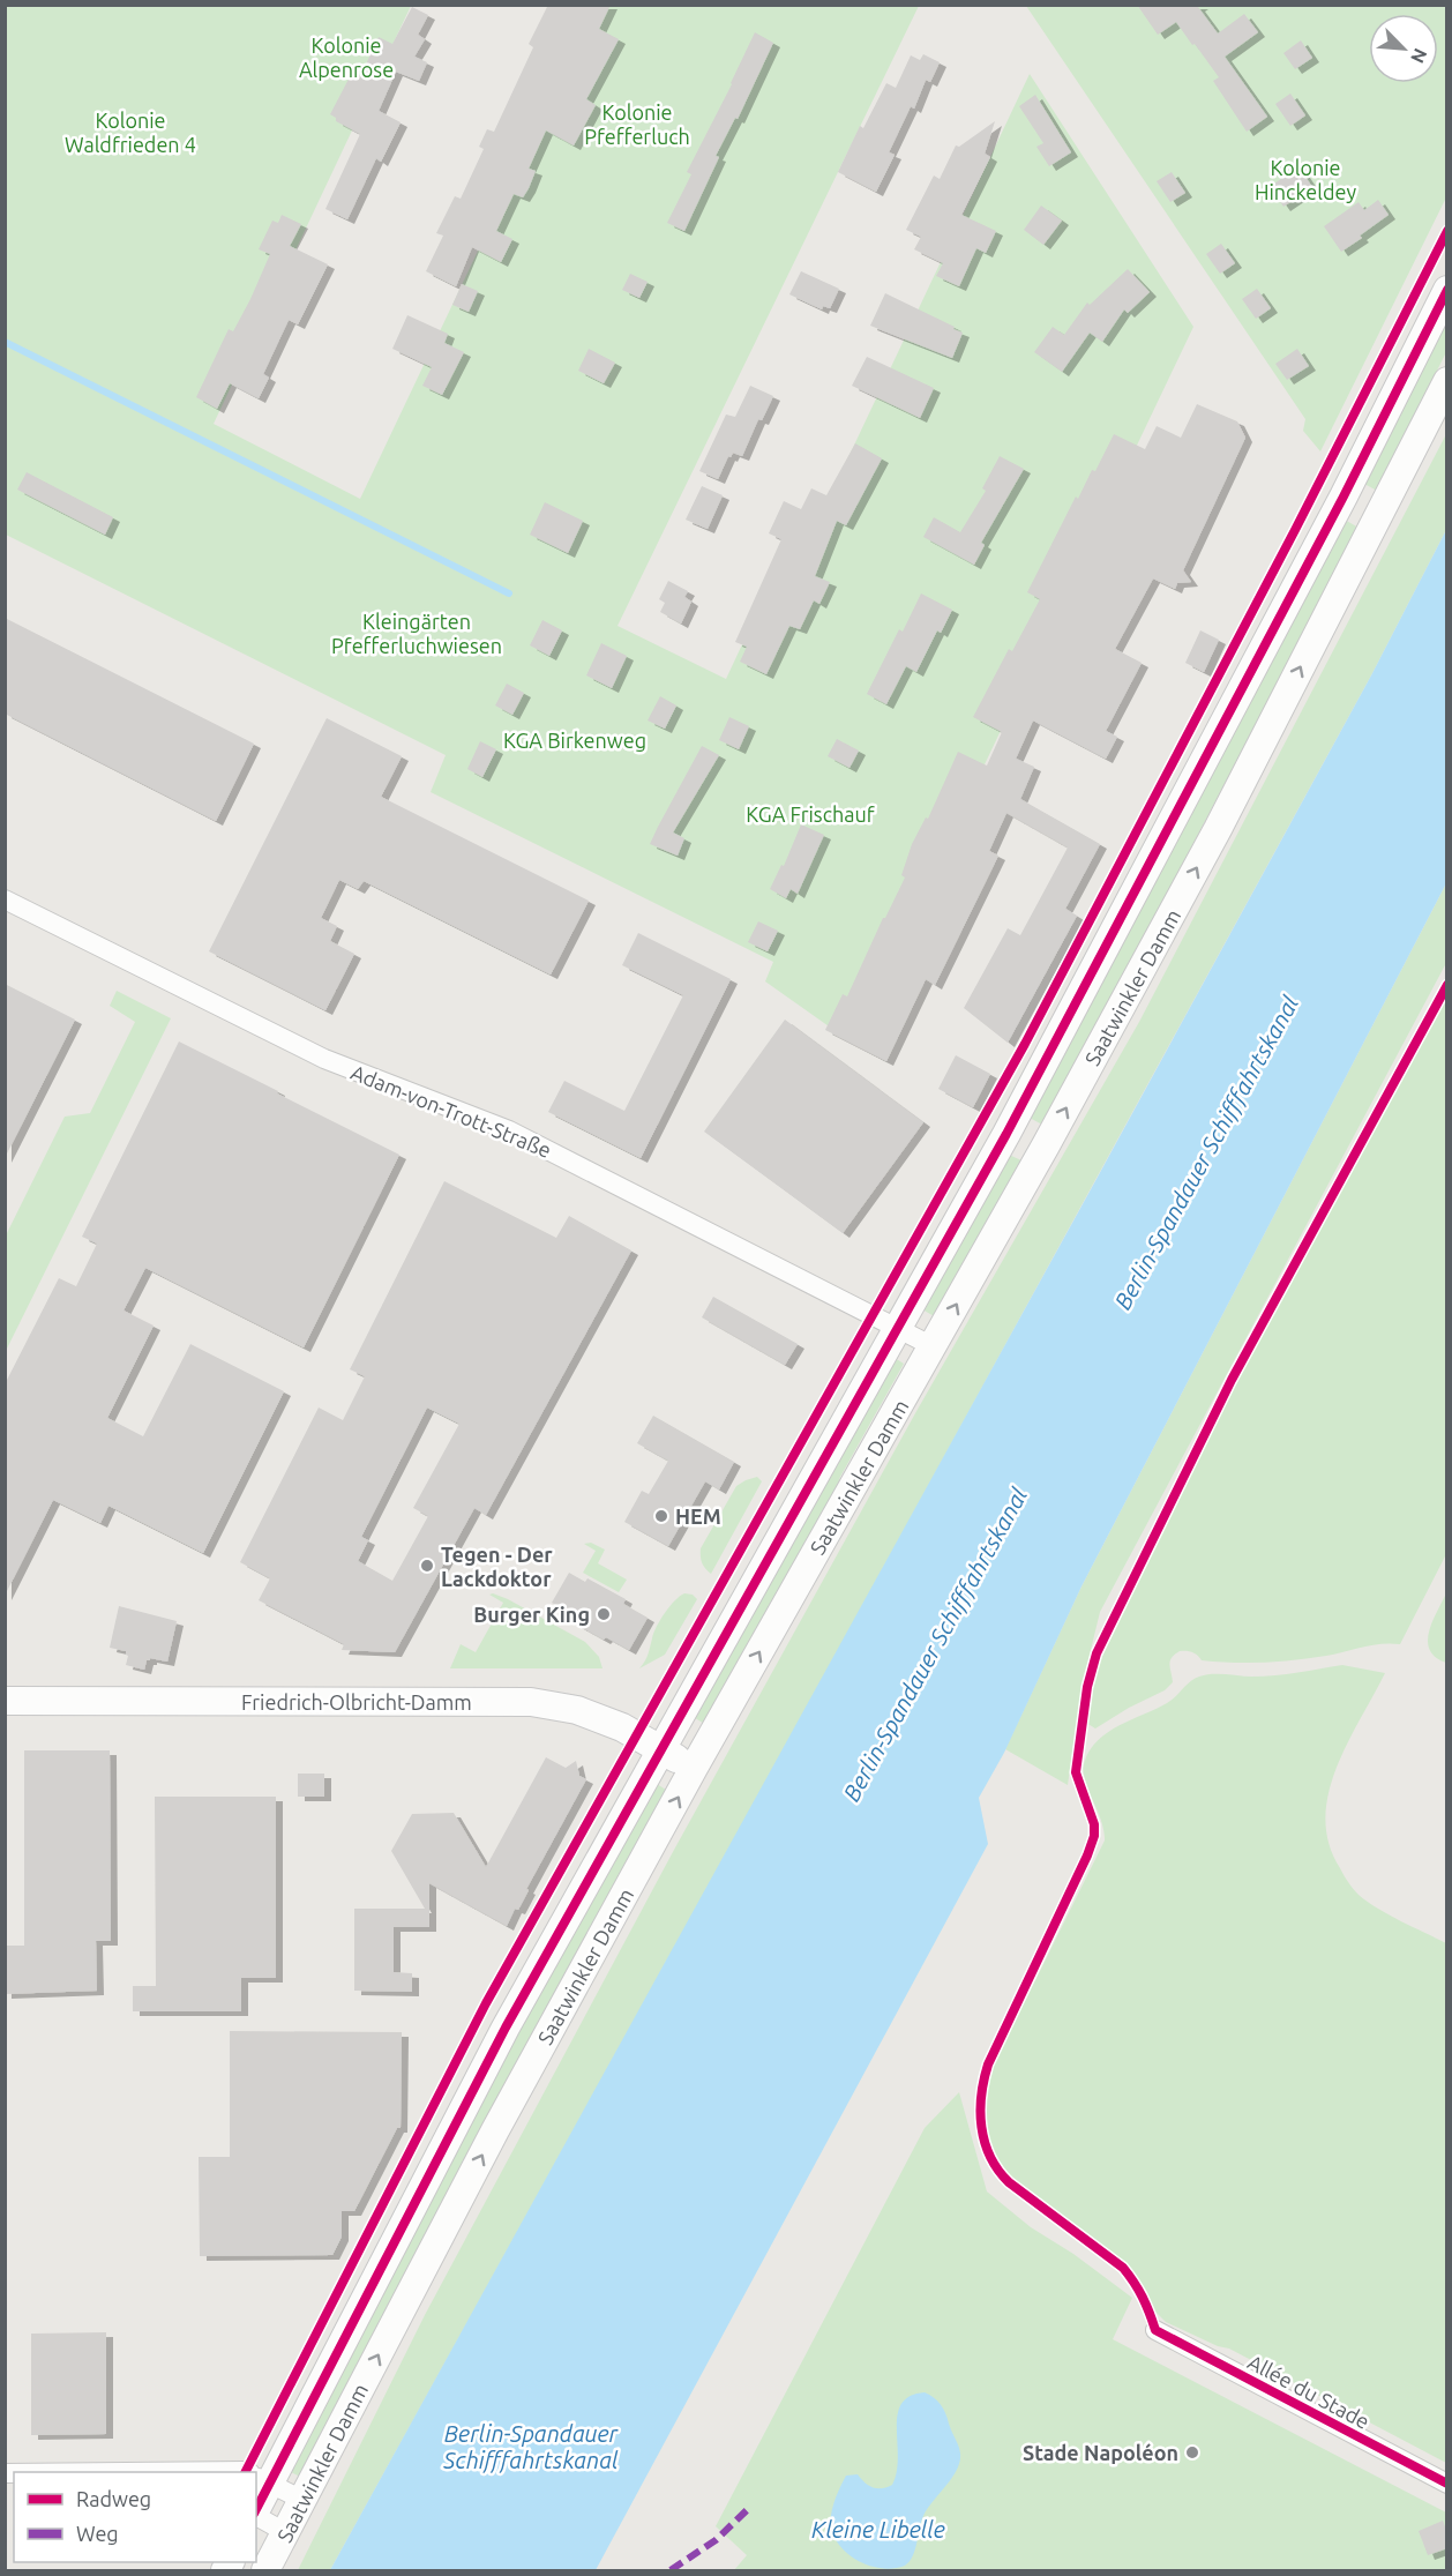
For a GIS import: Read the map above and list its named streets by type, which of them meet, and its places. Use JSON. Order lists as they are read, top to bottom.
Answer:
{
  "streets": {
    "main road": ["Saatwinkler Damm", "Friedrich-Olbricht-Damm"],
    "street": ["Adam-von-Trott-Straße", "Allée du Stade"]
  },
  "crossings": [
    ["Saatwinkler Damm", "Adam-von-Trott-Straße"],
    ["Saatwinkler Damm", "Friedrich-Olbricht-Damm"]
  ],
  "water": ["Berlin-Spandauer Schifffahrtskanal", "Kleine Libelle"],
  "parks": [
    "Kolonie Alpenrose",
    "Kolonie Pfefferluch",
    "Kolonie Waldfrieden 4",
    "Kolonie Hinckeldey",
    "Kleingärten Pfefferluchwiesen",
    "KGA Birkenweg",
    "KGA Frischauf"
  ],
  "places": [
    "HEM",
    "Tegen - Der Lackdoktor",
    "Burger King",
    "Stade Napoléon"
  ],
  "legend": ["Radweg", "Weg"],
  "north": "bottom right"
}
